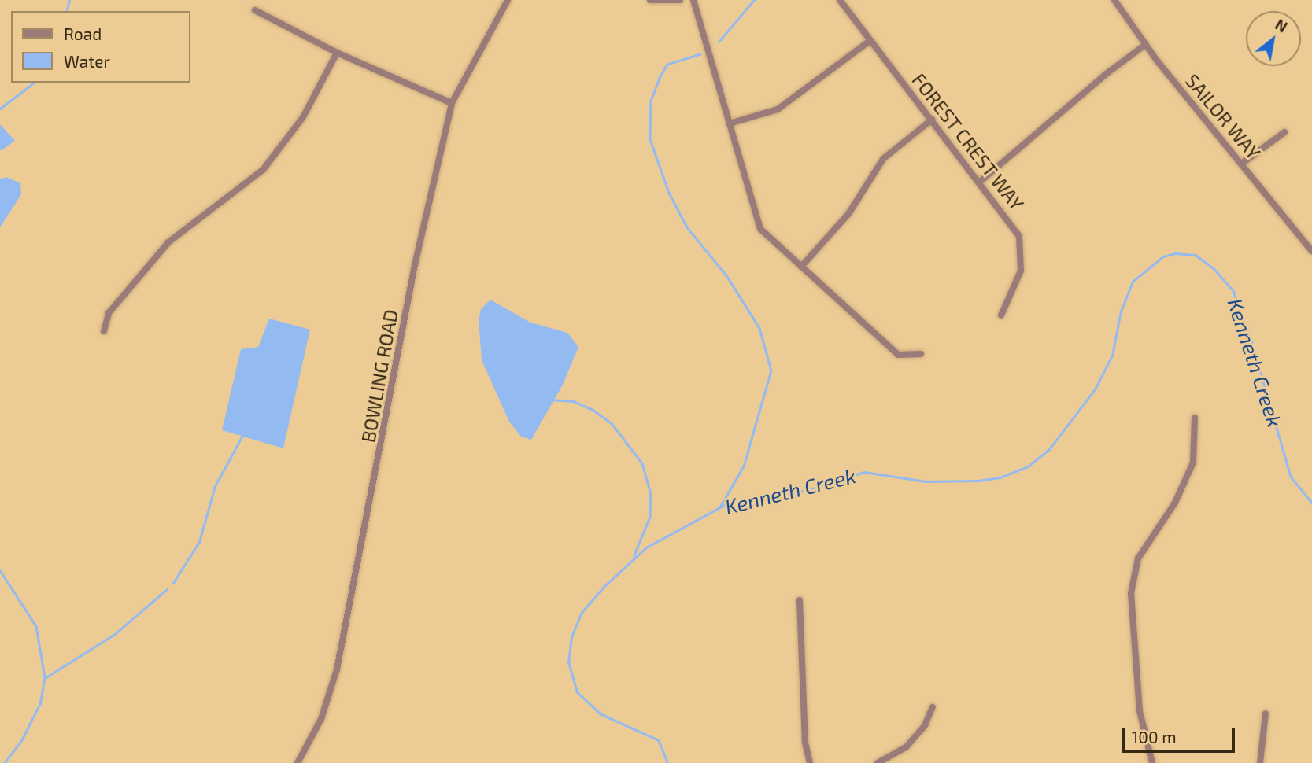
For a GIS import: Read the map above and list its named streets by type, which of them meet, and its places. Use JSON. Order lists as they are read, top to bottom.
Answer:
{
  "streets": {
    "street": ["SAILOR WAY", "FOREST CREST WAY", "BOWLING ROAD"]
  },
  "water": ["Kenneth Creek"],
  "legend": ["Road", "Water"],
  "scale_bar": "100 m",
  "north": "top right"
}
